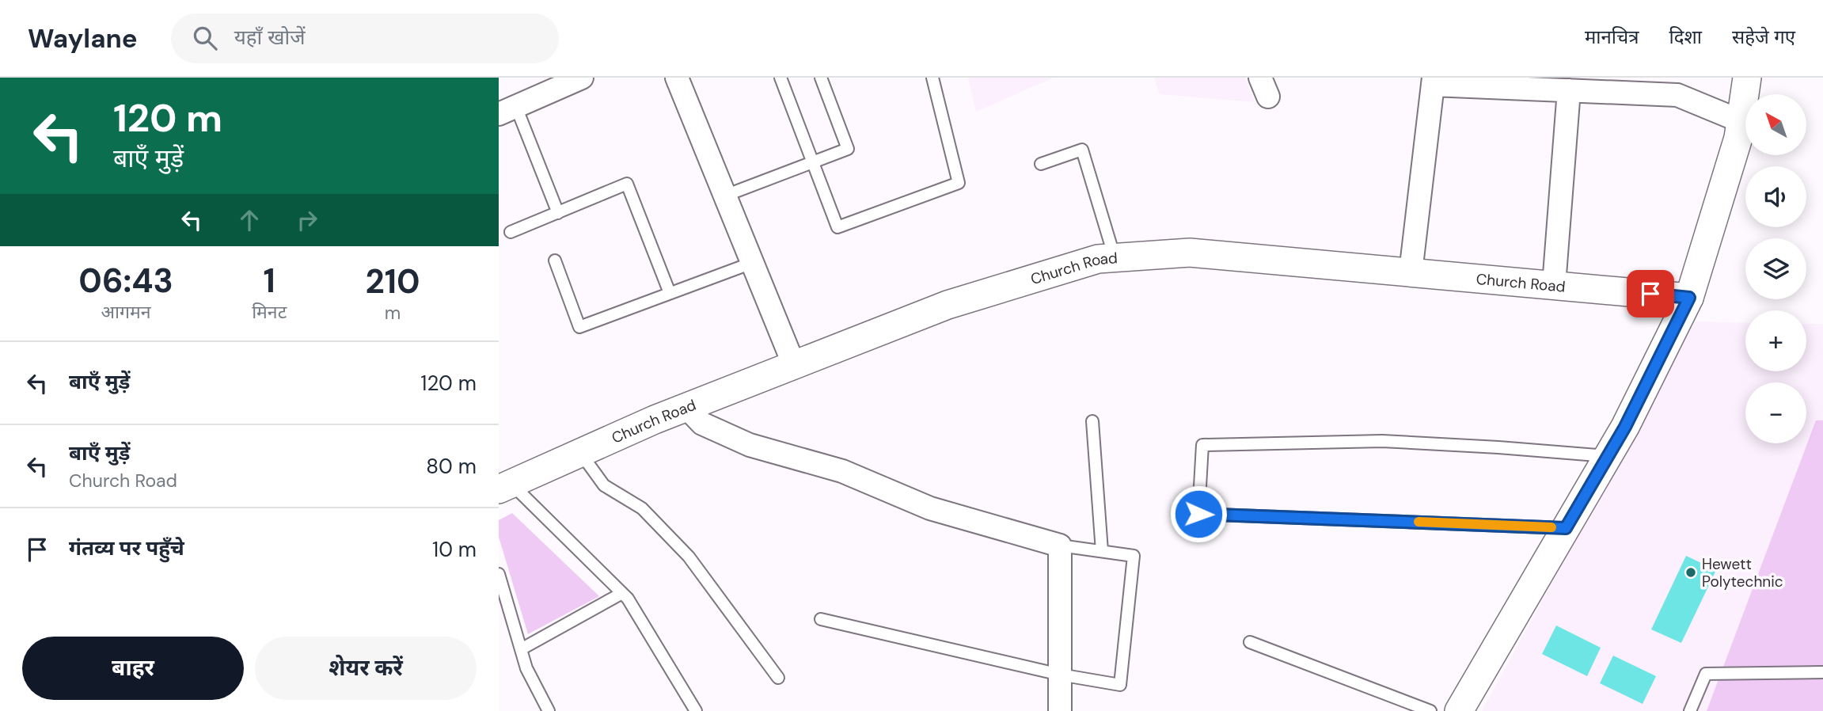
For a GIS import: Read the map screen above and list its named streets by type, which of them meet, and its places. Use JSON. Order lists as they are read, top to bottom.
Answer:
{
  "streets": {
    "street": ["Church Road"]
  },
  "places": ["Hewett Polytechnic"],
  "north": "top left",
  "page": {
    "header": "Waylane",
    "search": "यहाँ खोजें",
    "nav": ["मानचित्र", "दिशा", "सहेजे गए"],
    "turn": ["120 m", "बाएँ मुड़ें"],
    "map_buttons": ["+", "−"],
    "eta": [
      "06:43",
      "आगमन",
      "1",
      "मिनट",
      "210",
      "m"
    ],
    "list": [
      {
        "name": "बाएँ मुड़ें",
        "value": "120 m"
      },
      {
        "name": "बाएँ मुड़ें",
        "note": "Church Road",
        "value": "80 m"
      },
      {
        "name": "गंतव्य पर पहुँचे",
        "value": "10 m"
      }
    ],
    "buttons": ["बाहर", "शेयर करें"]
  }
}
